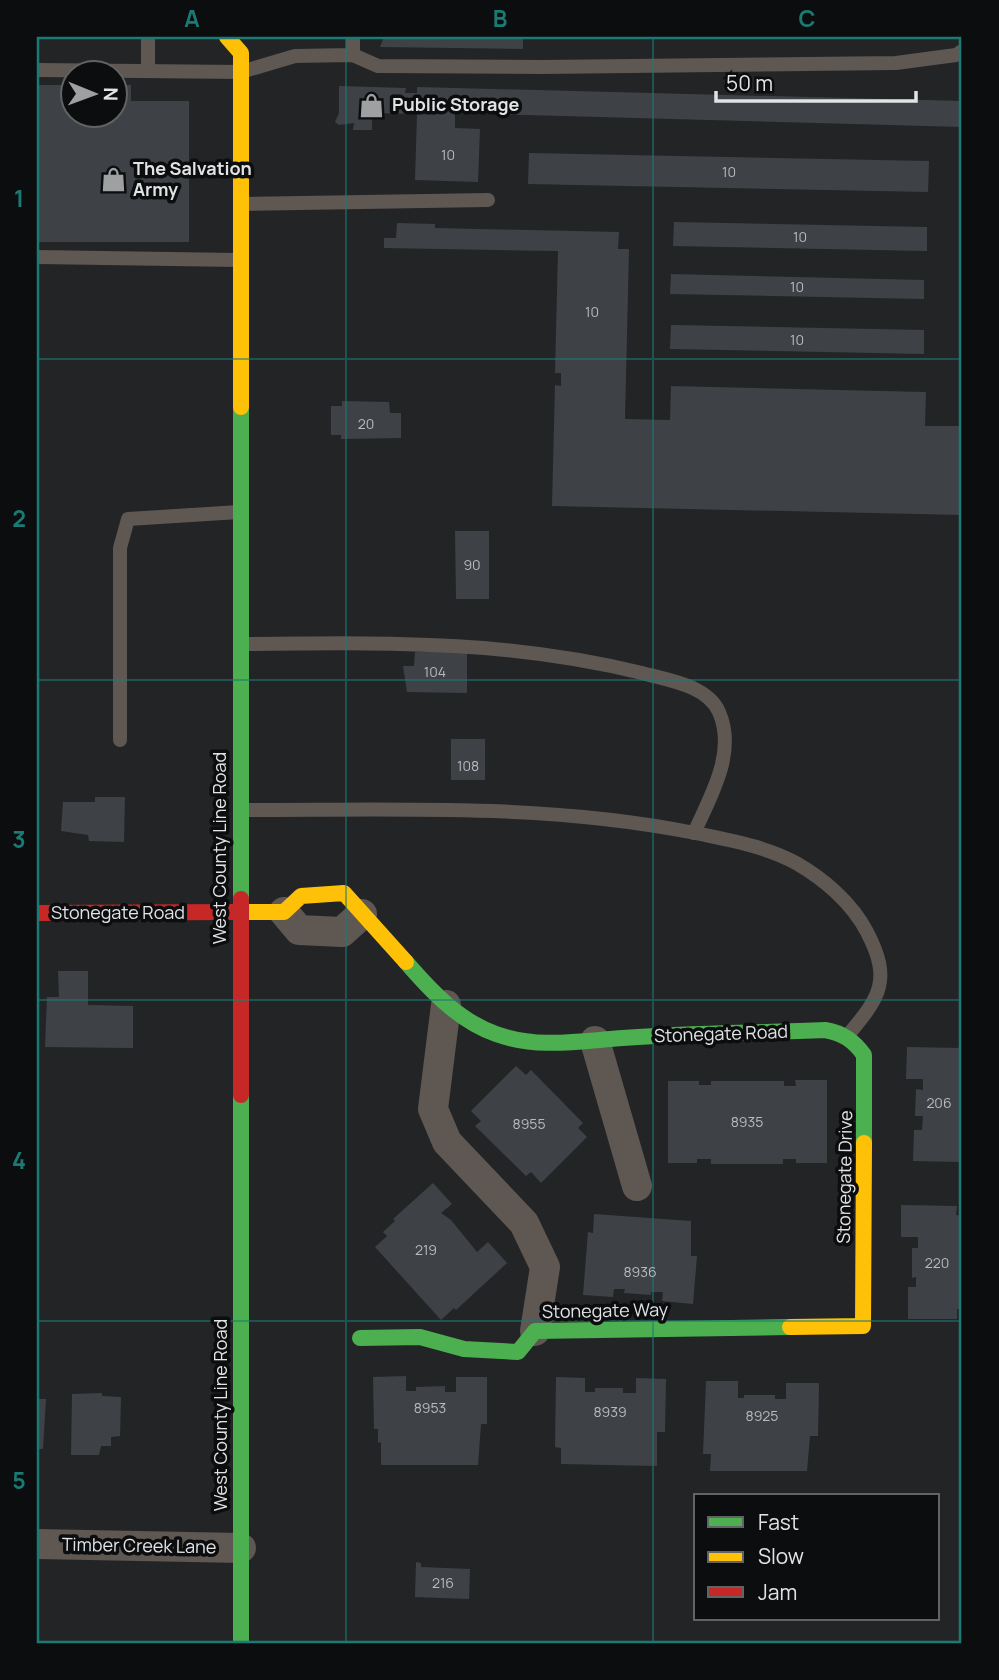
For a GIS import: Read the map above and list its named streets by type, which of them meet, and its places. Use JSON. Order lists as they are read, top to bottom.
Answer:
{
  "streets": {
    "main road": [
      "West County Line Road",
      "Stonegate Road",
      "Stonegate Drive",
      "Stonegate Way"
    ],
    "street": ["Timber Creek Lane"]
  },
  "crossings": [
    ["West County Line Road", "Stonegate Road"],
    ["West County Line Road", "Timber Creek Lane"],
    ["Stonegate Road", "Stonegate Drive"],
    ["Stonegate Drive", "Stonegate Way"]
  ],
  "places": {
    "shop": ["Public Storage", "The Salvation Army"]
  },
  "house_numbers": [
    "10",
    "10",
    "10",
    "10",
    "10",
    "10",
    "20",
    "90",
    "104",
    "108",
    "206",
    "8935",
    "8955",
    "219",
    "220",
    "8936",
    "8953",
    "8939",
    "8925",
    "216"
  ],
  "legend": ["Fast", "Slow", "Jam"],
  "scale_bar": "50 m",
  "north": "right",
  "grid": {
    "columns": ["A", "B", "C"],
    "rows": [
      "1",
      "2",
      "3",
      "4",
      "5"
    ]
  }
}
